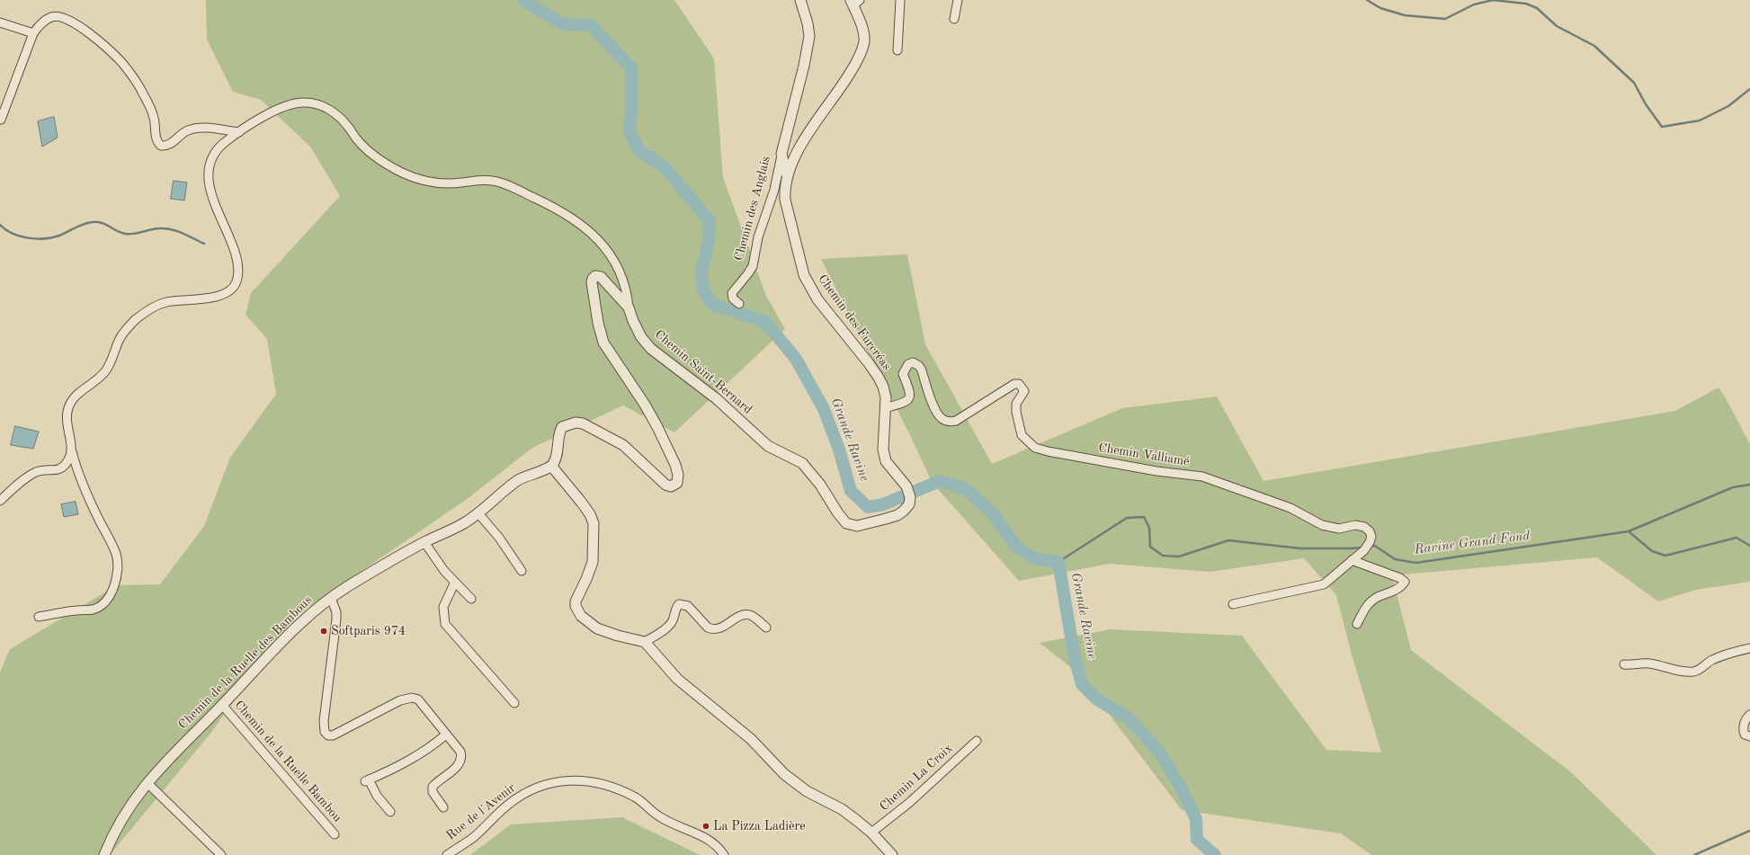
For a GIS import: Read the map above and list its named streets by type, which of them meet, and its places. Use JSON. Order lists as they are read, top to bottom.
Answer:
{
  "streets": {
    "street": [
      "Chemin des Anglais",
      "Chemin des Furcréas",
      "Chemin Saint-Bernard",
      "Chemin Valliamé",
      "Chemin de la Ruelle des Bambous",
      "Chemin de la Ruelle Bambou",
      "Chemin La Croix",
      "Rue de l'Avenir"
    ]
  },
  "crossings": [
    ["Chemin des Anglais", "Chemin des Furcréas"],
    ["Chemin des Furcréas", "Chemin Saint-Bernard"],
    ["Chemin des Furcréas", "Chemin Valliamé"],
    ["Chemin de la Ruelle des Bambous", "Chemin de la Ruelle Bambou"]
  ],
  "water": ["Grande Ravine", "Ravine Grand Fond"],
  "places": ["Softparis 974", "La Pizza Ladière"]
}
